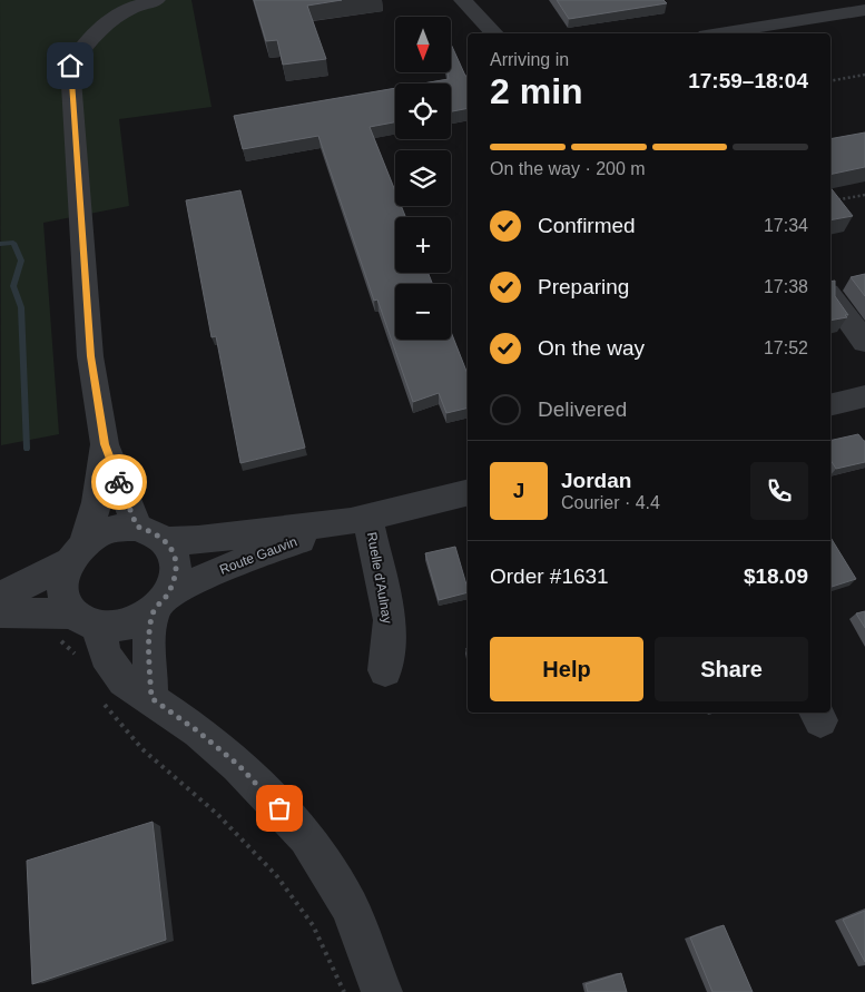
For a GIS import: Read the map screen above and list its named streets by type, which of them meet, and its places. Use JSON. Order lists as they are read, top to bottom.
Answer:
{
  "streets": {
    "street": ["Route Gauvin", "Ruelle d'Aulnay"]
  },
  "crossings": [
    ["Route Gauvin", "Ruelle d'Aulnay"]
  ],
  "north": "bottom",
  "page": {
    "map_buttons": ["+", "−"],
    "heading": ["2 min", "Arriving in", "17:59–18:04"],
    "panel": [
      "Jordan",
      "Courier · 4.4",
      "Order #1631",
      "$18.09"
    ],
    "bar": "On the way · 200 m",
    "list": [
      ["Confirmed", "17:34"],
      ["Preparing", "17:38"],
      ["On the way", "17:52"],
      "Delivered"
    ],
    "round": "J",
    "buttons": ["Help", "Share"]
  }
}
